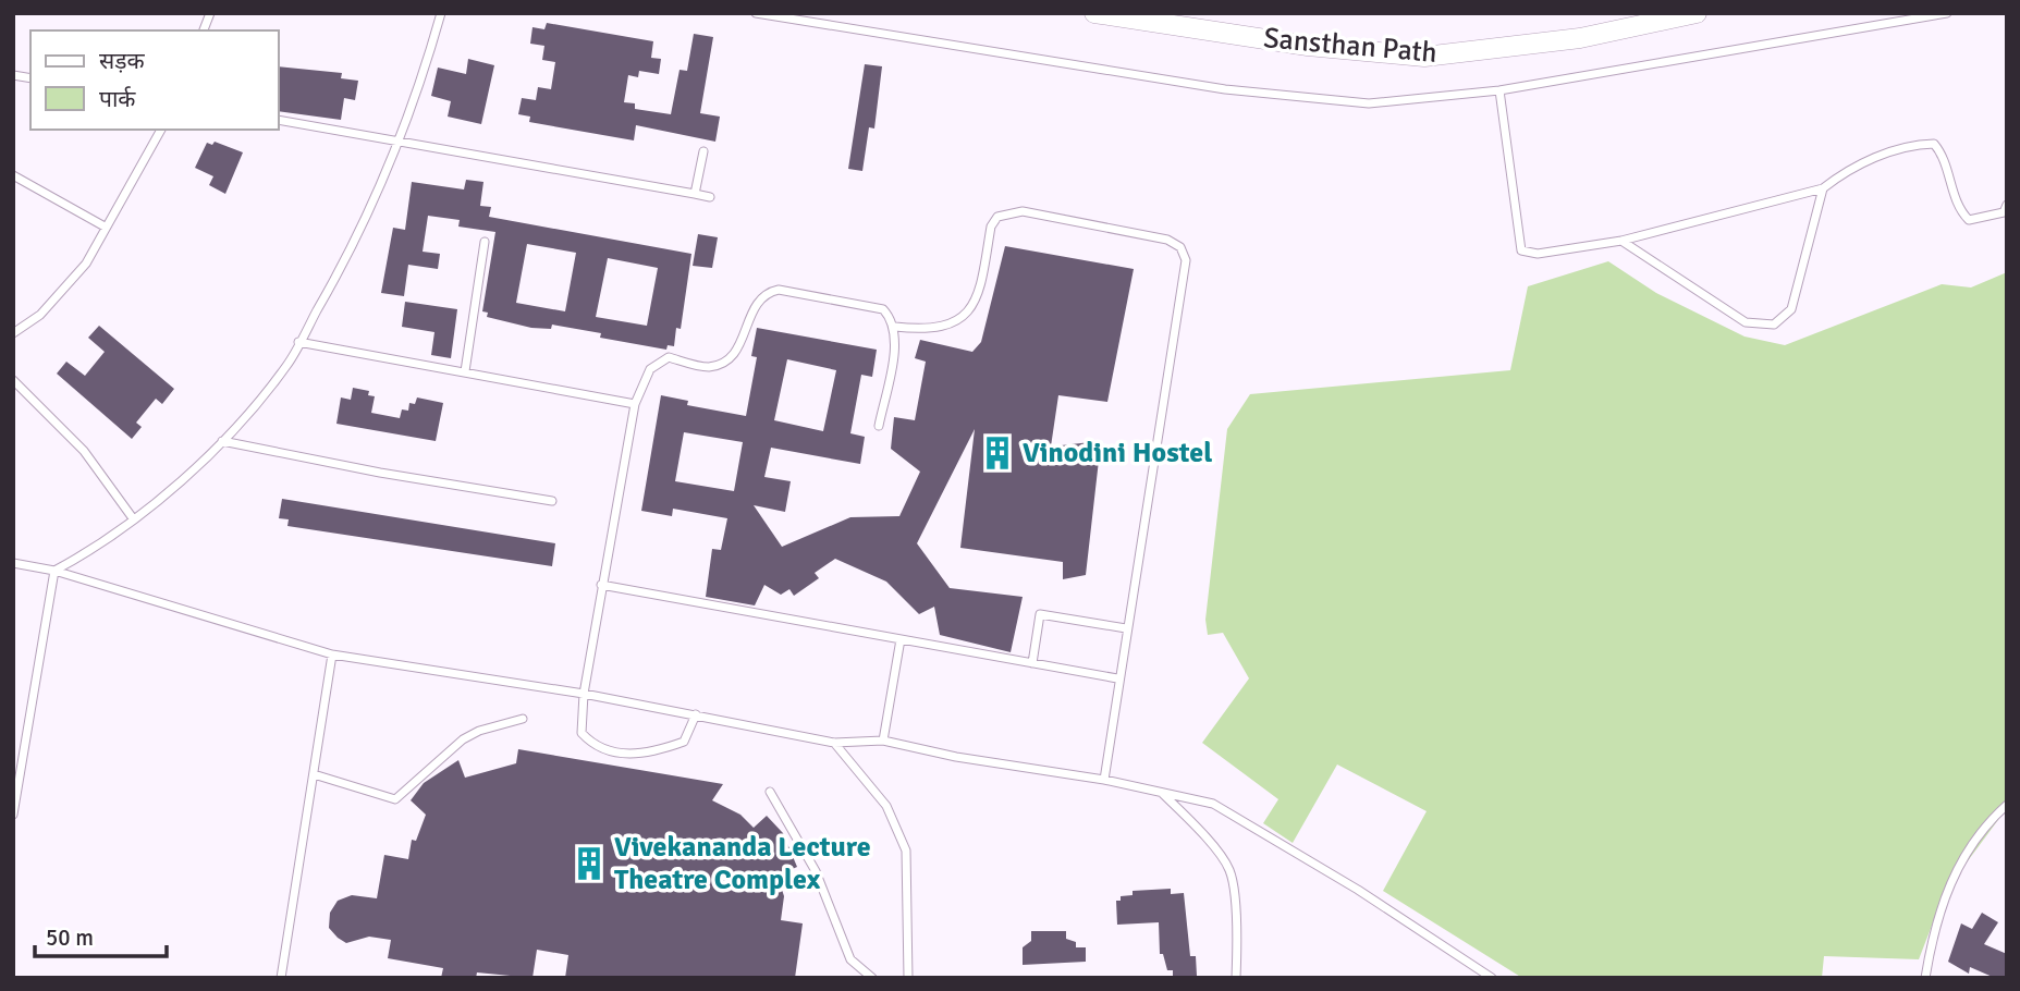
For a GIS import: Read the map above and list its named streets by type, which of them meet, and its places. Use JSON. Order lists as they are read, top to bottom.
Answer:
{
  "streets": {
    "street": ["Sansthan Path"]
  },
  "places": {
    "building": ["Vinodini Hostel", "Vivekananda Lecture Theatre Complex"]
  },
  "legend": ["सड़क", "पार्क"],
  "scale_bar": "50 m"
}
